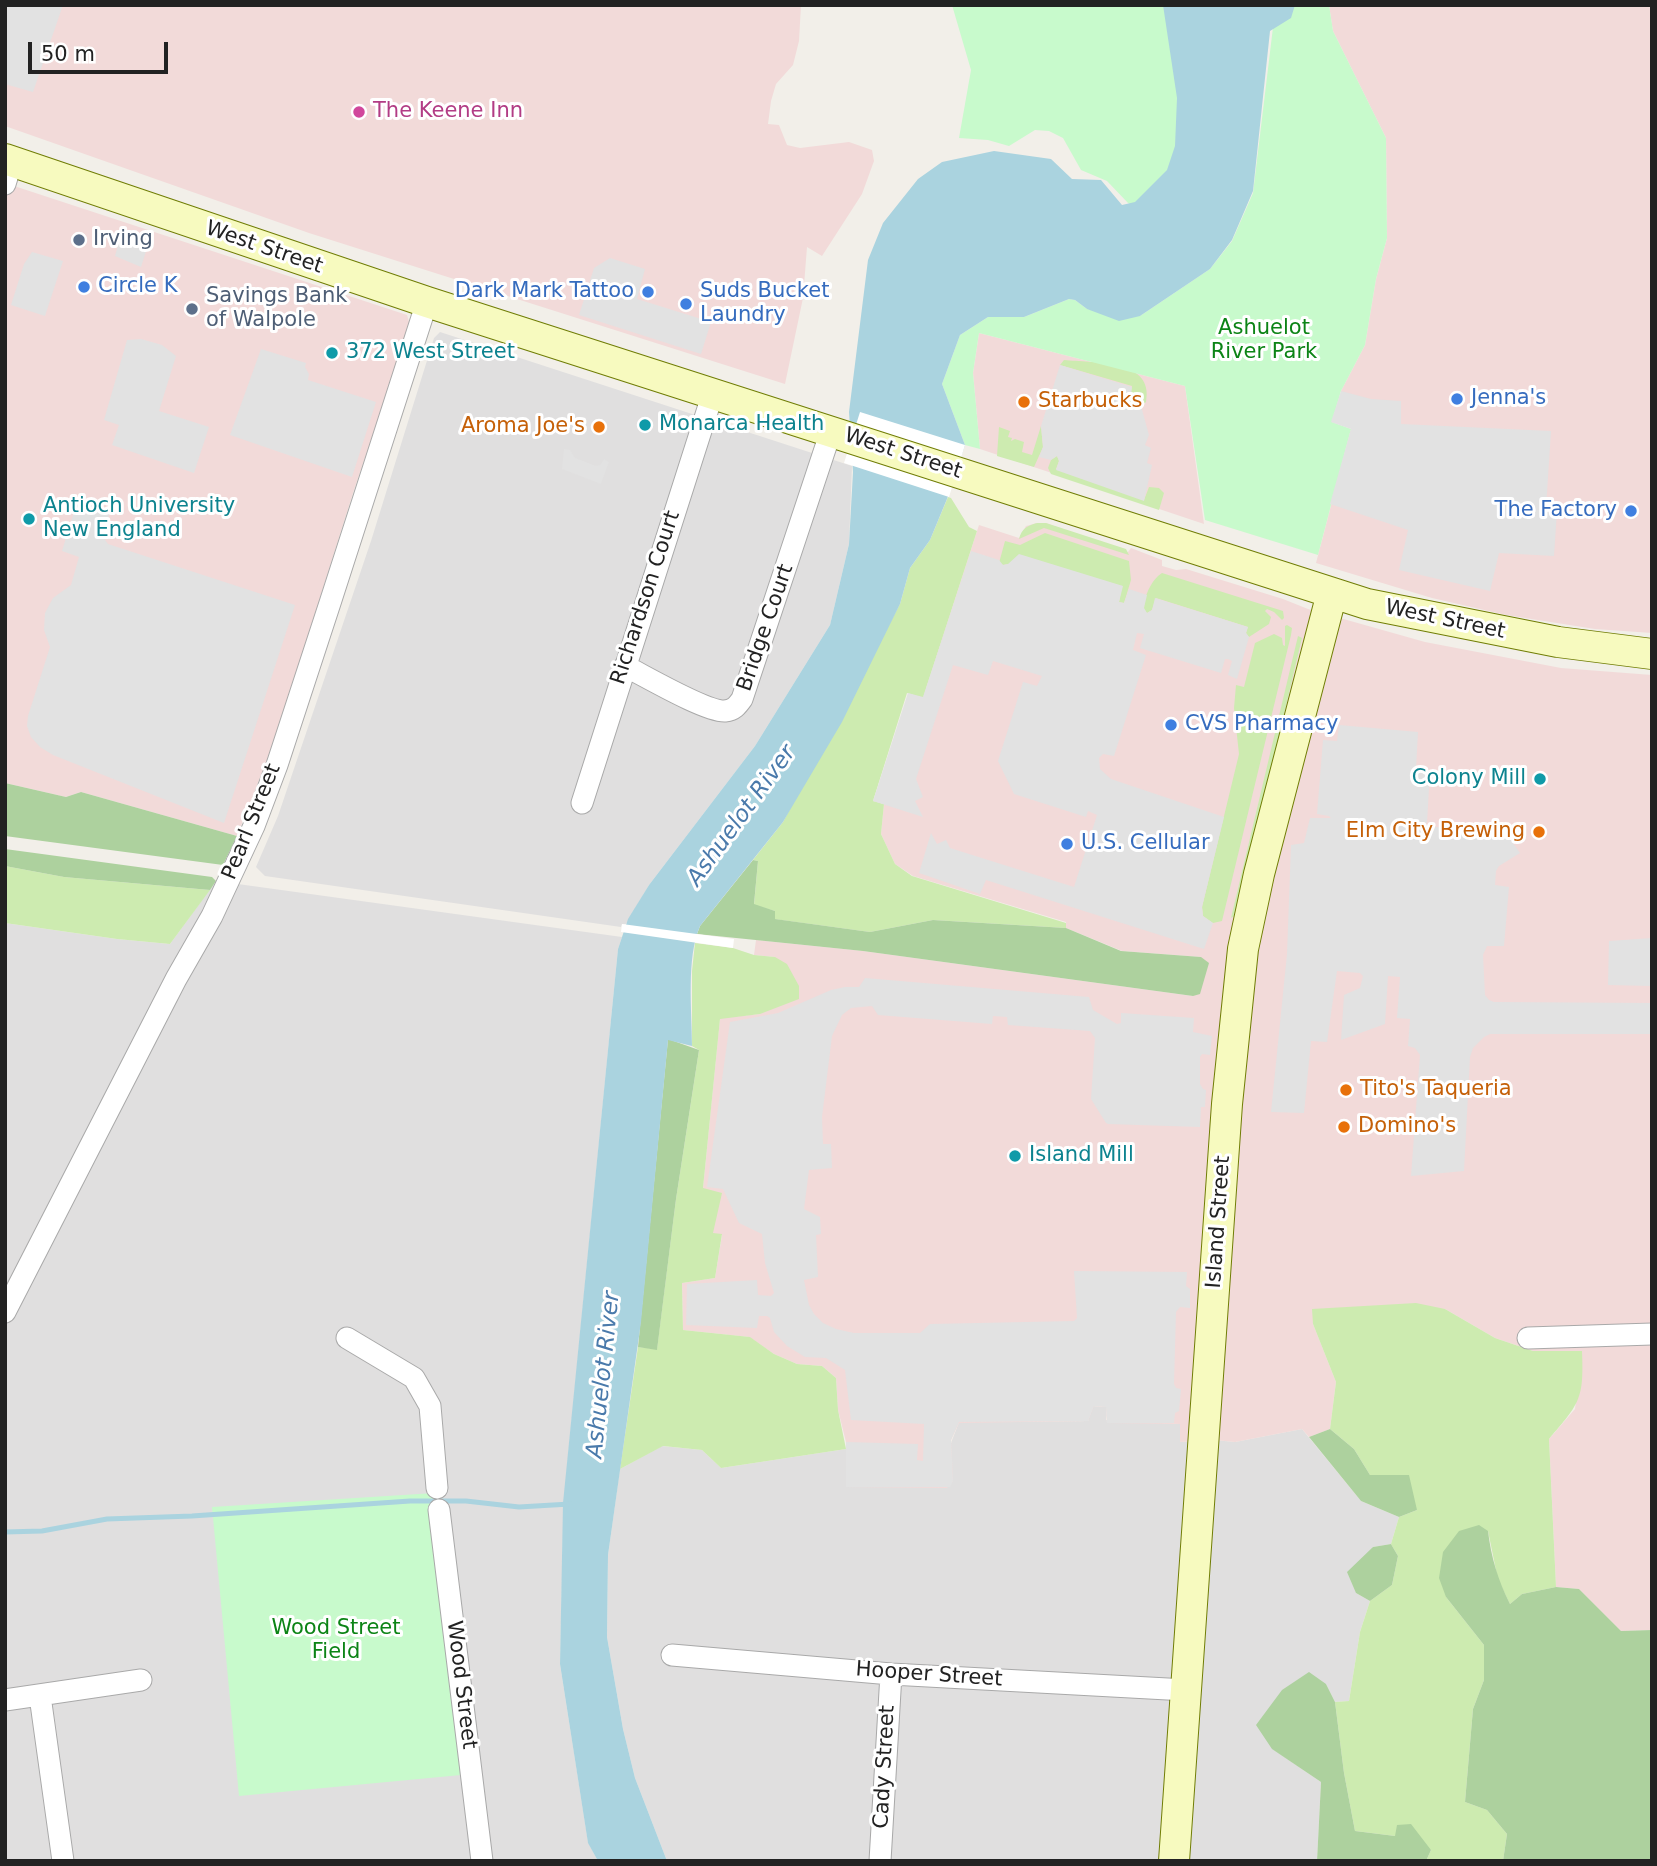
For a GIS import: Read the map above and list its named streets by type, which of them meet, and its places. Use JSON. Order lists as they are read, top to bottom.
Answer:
{
  "streets": {
    "street": [
      "West Street",
      "Richardson Court",
      "Bridge Court",
      "Pearl Street",
      "Island Street",
      "Hooper Street",
      "Wood Street",
      "Cady Street"
    ]
  },
  "crossings": [
    ["West Street", "Richardson Court"],
    ["West Street", "Bridge Court"],
    ["West Street", "Pearl Street"],
    ["West Street", "Island Street"],
    ["Richardson Court", "Bridge Court"],
    ["Island Street", "Hooper Street"],
    ["Hooper Street", "Cady Street"]
  ],
  "water": ["Ashuelot River"],
  "parks": ["Ashuelot River Park", "Wood Street Field"],
  "places": [
    "The Keene Inn",
    "Irving",
    "Circle K",
    "Dark Mark Tattoo",
    "Suds Bucket Laundry",
    "Savings Bank of Walpole",
    "372 West Street",
    "Jenna's",
    "Starbucks",
    "Monarca Health",
    "Aroma Joe's",
    "The Factory",
    "Antioch University New England",
    "CVS Pharmacy",
    "Colony Mill",
    "Elm City Brewing",
    "U.S. Cellular",
    "Tito's Taqueria",
    "Domino's",
    "Island Mill"
  ],
  "scale_bar": "50 m"
}
